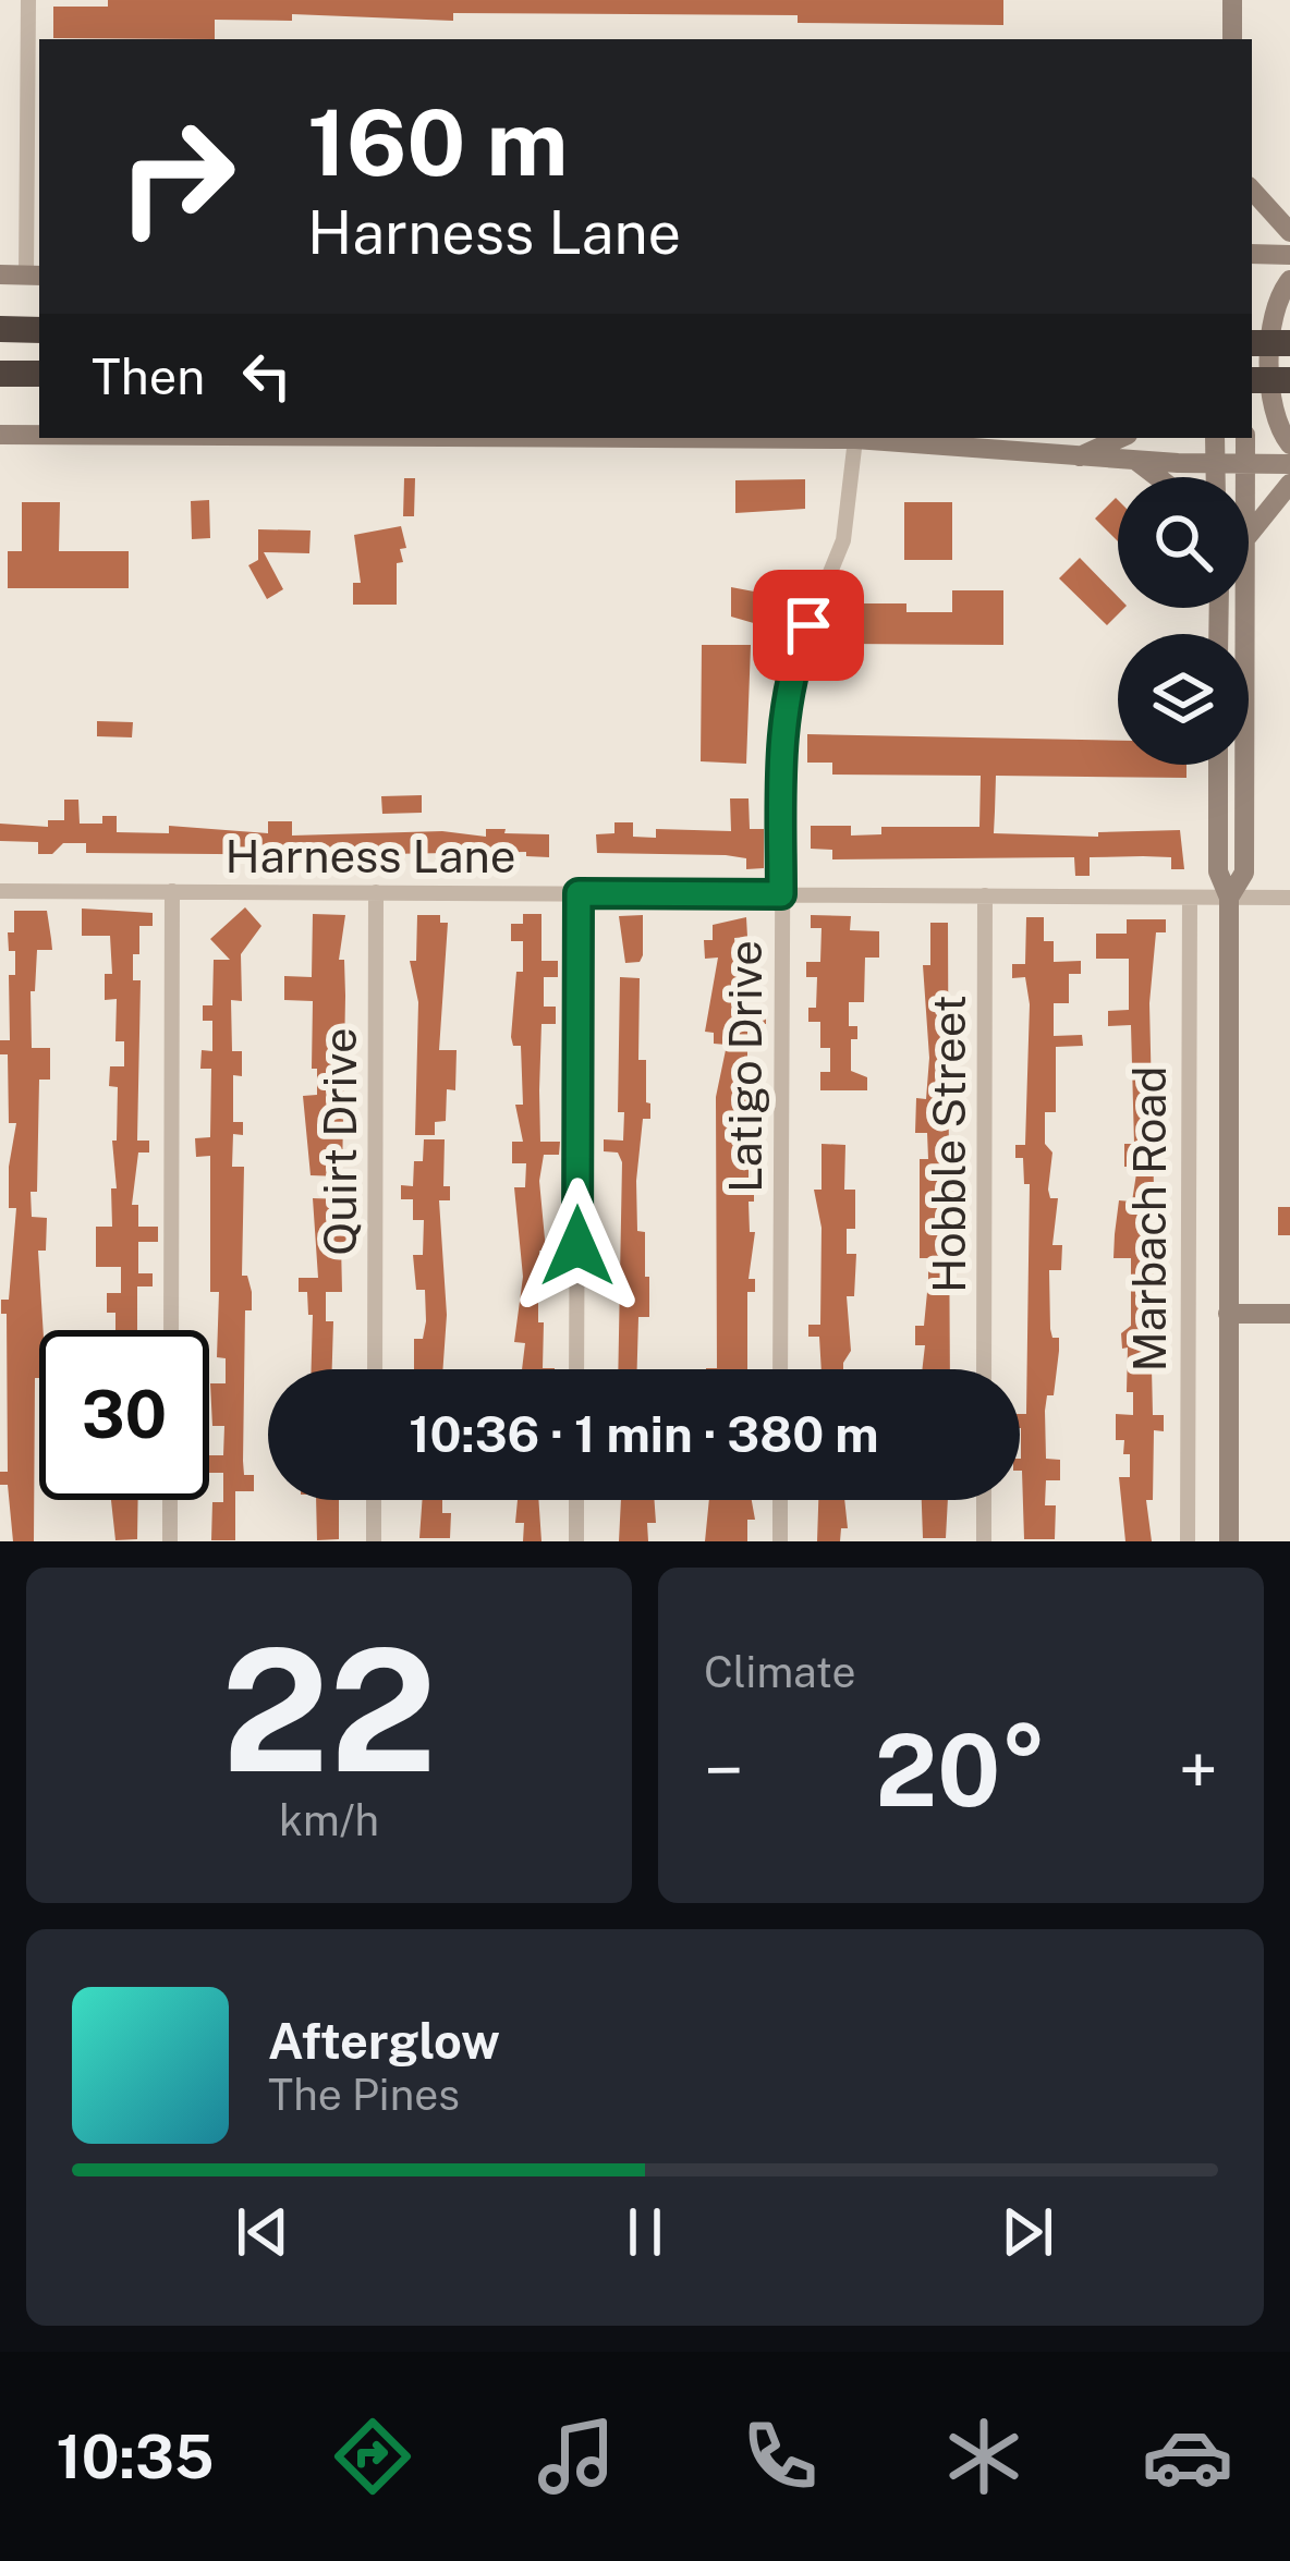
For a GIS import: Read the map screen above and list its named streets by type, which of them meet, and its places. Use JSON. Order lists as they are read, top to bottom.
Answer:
{
  "streets": {
    "main road": ["Marbach Road"],
    "street": [
      "Harness Lane",
      "Latigo Drive",
      "Quirt Drive",
      "Hobble Street"
    ]
  },
  "crossings": [
    ["Harness Lane", "Latigo Drive"],
    ["Harness Lane", "Quirt Drive"],
    ["Harness Lane", "Hobble Street"],
    ["Harness Lane", "Marbach Road"]
  ],
  "page": {
    "turn": ["160 m", "Harness Lane"],
    "then": "Then",
    "limit": "30",
    "trip": "10:36 · 1 min · 380 m",
    "tile": [
      ["22", "km/h"],
      "Climate"
    ],
    "heat": ["−", "20°", "+"],
    "song": ["Afterglow", "The Pines"],
    "tabs": "10:35"
  }
}
